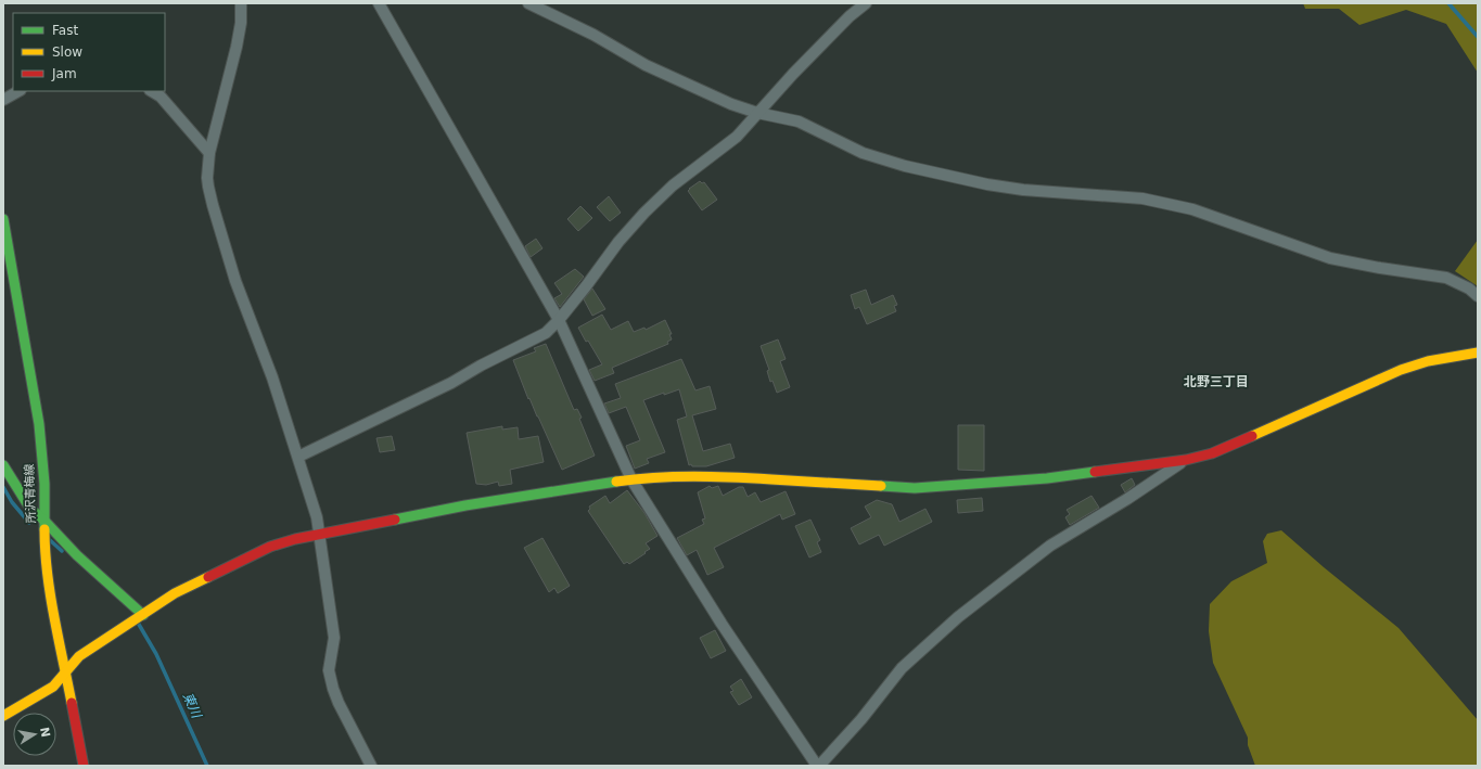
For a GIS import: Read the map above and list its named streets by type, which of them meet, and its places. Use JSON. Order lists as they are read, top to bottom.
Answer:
{
  "streets": {
    "street": ["所沢青梅線"]
  },
  "districts": ["北野三丁目"],
  "water": ["東川"],
  "legend": ["Fast", "Slow", "Jam"],
  "north": "right"
}
